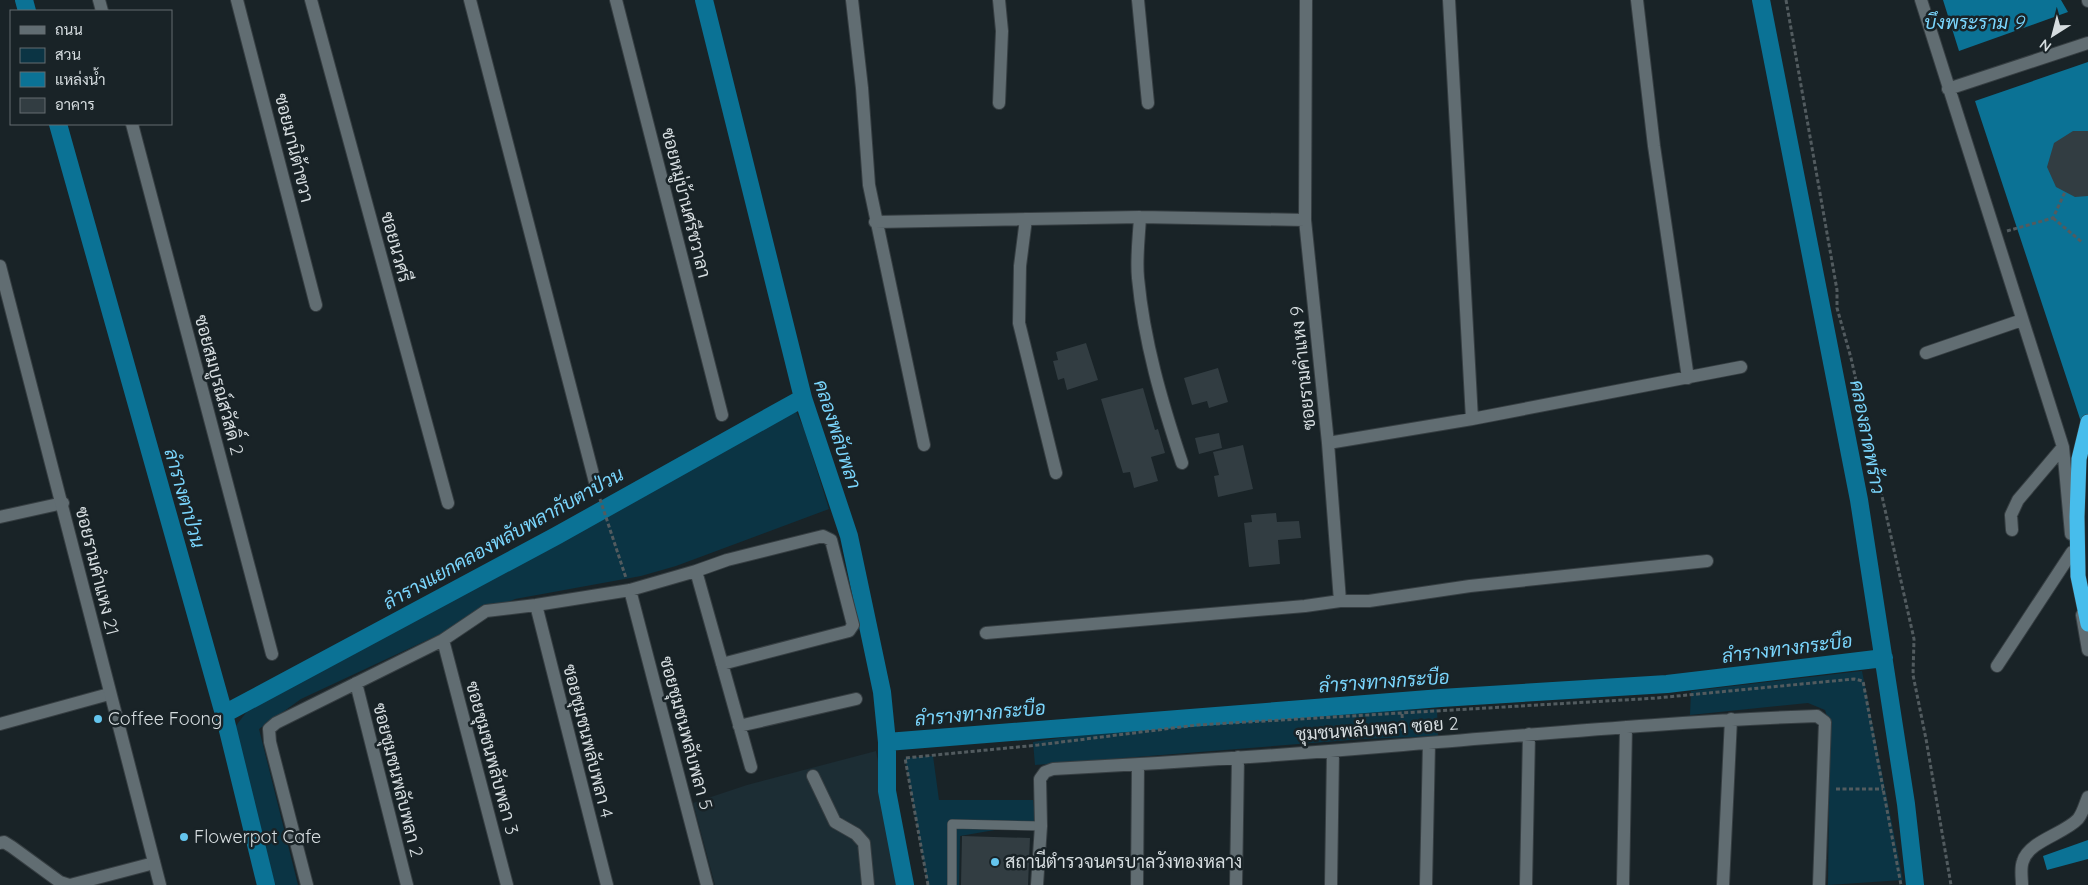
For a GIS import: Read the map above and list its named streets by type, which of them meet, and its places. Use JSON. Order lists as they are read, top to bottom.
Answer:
{
  "streets": {
    "street": [
      "ซอยมานิต้าขวา",
      "ซอยหมู่บ้านศรีชวาลา",
      "ซอยนวศรี",
      "ซอยรามคำแหง 9",
      "ซอยสมบูรณ์สวัสดิ์ 2",
      "ซอยรามคำแหง 21",
      "ชุมชนพลับพลา ซอย 2",
      "ซอยชุมชนพลับพลา 5",
      "ซอยชุมชนพลับพลา 4",
      "ซอยชุมชนพลับพลา 3",
      "ซอยชุมชนพลับพลา 2"
    ]
  },
  "water": [
    "บึงพระราม 9",
    "คลองพลับพลา",
    "คลองลาดพร้าว",
    "ลำรางตาป่วน",
    "ลำรางแยกคลองพลับพลากับตาป่วน",
    "ลำรางทางกระบือ"
  ],
  "places": ["Coffee Foong", "Flowerpot Cafe", "สถานีตำรวจนครบาลวังทองหลาง"],
  "legend": [
    "ถนน",
    "สวน",
    "แหล่งน้ำ",
    "อาคาร"
  ],
  "north": "bottom left"
}
